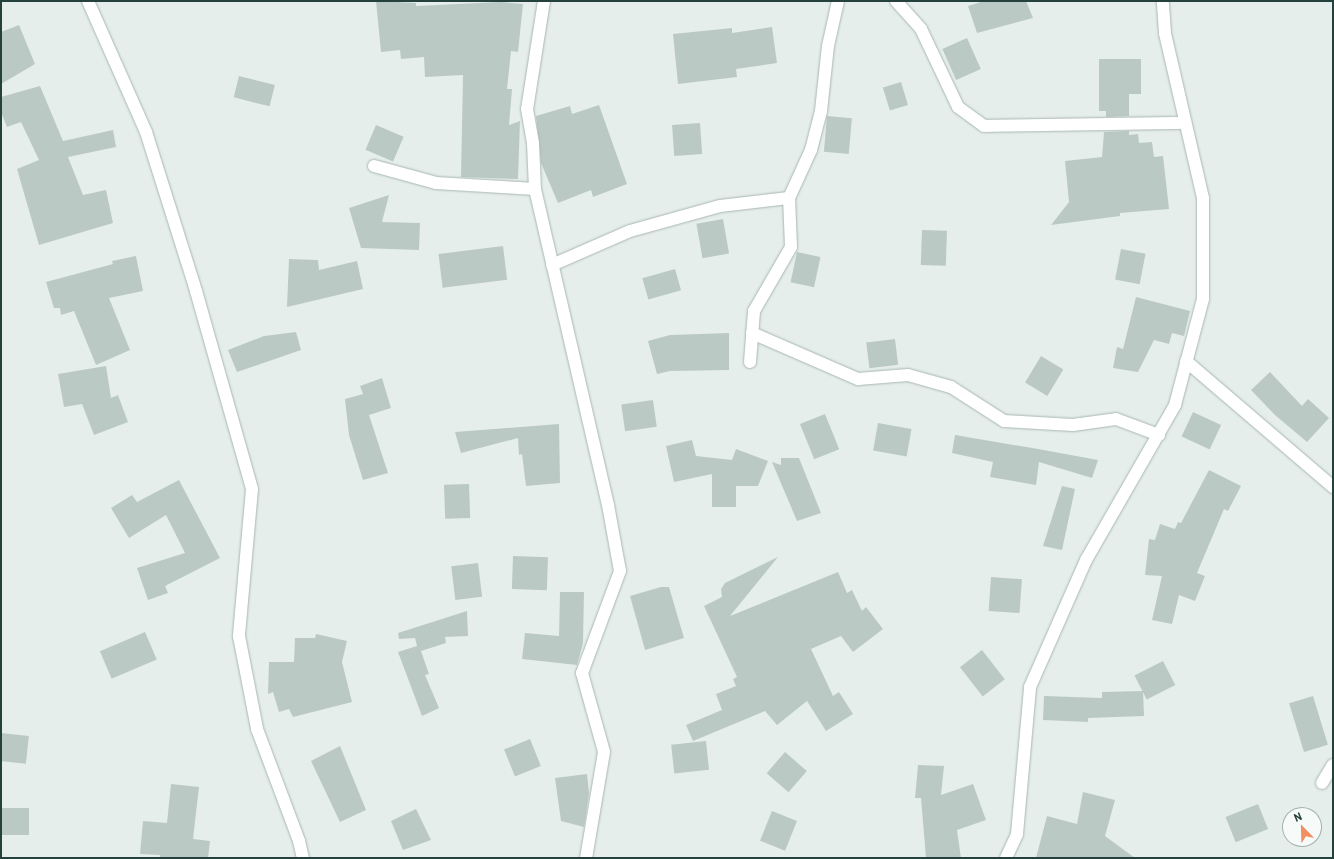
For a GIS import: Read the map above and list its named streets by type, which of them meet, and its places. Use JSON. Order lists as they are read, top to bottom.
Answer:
{
  "north": "top left"
}
